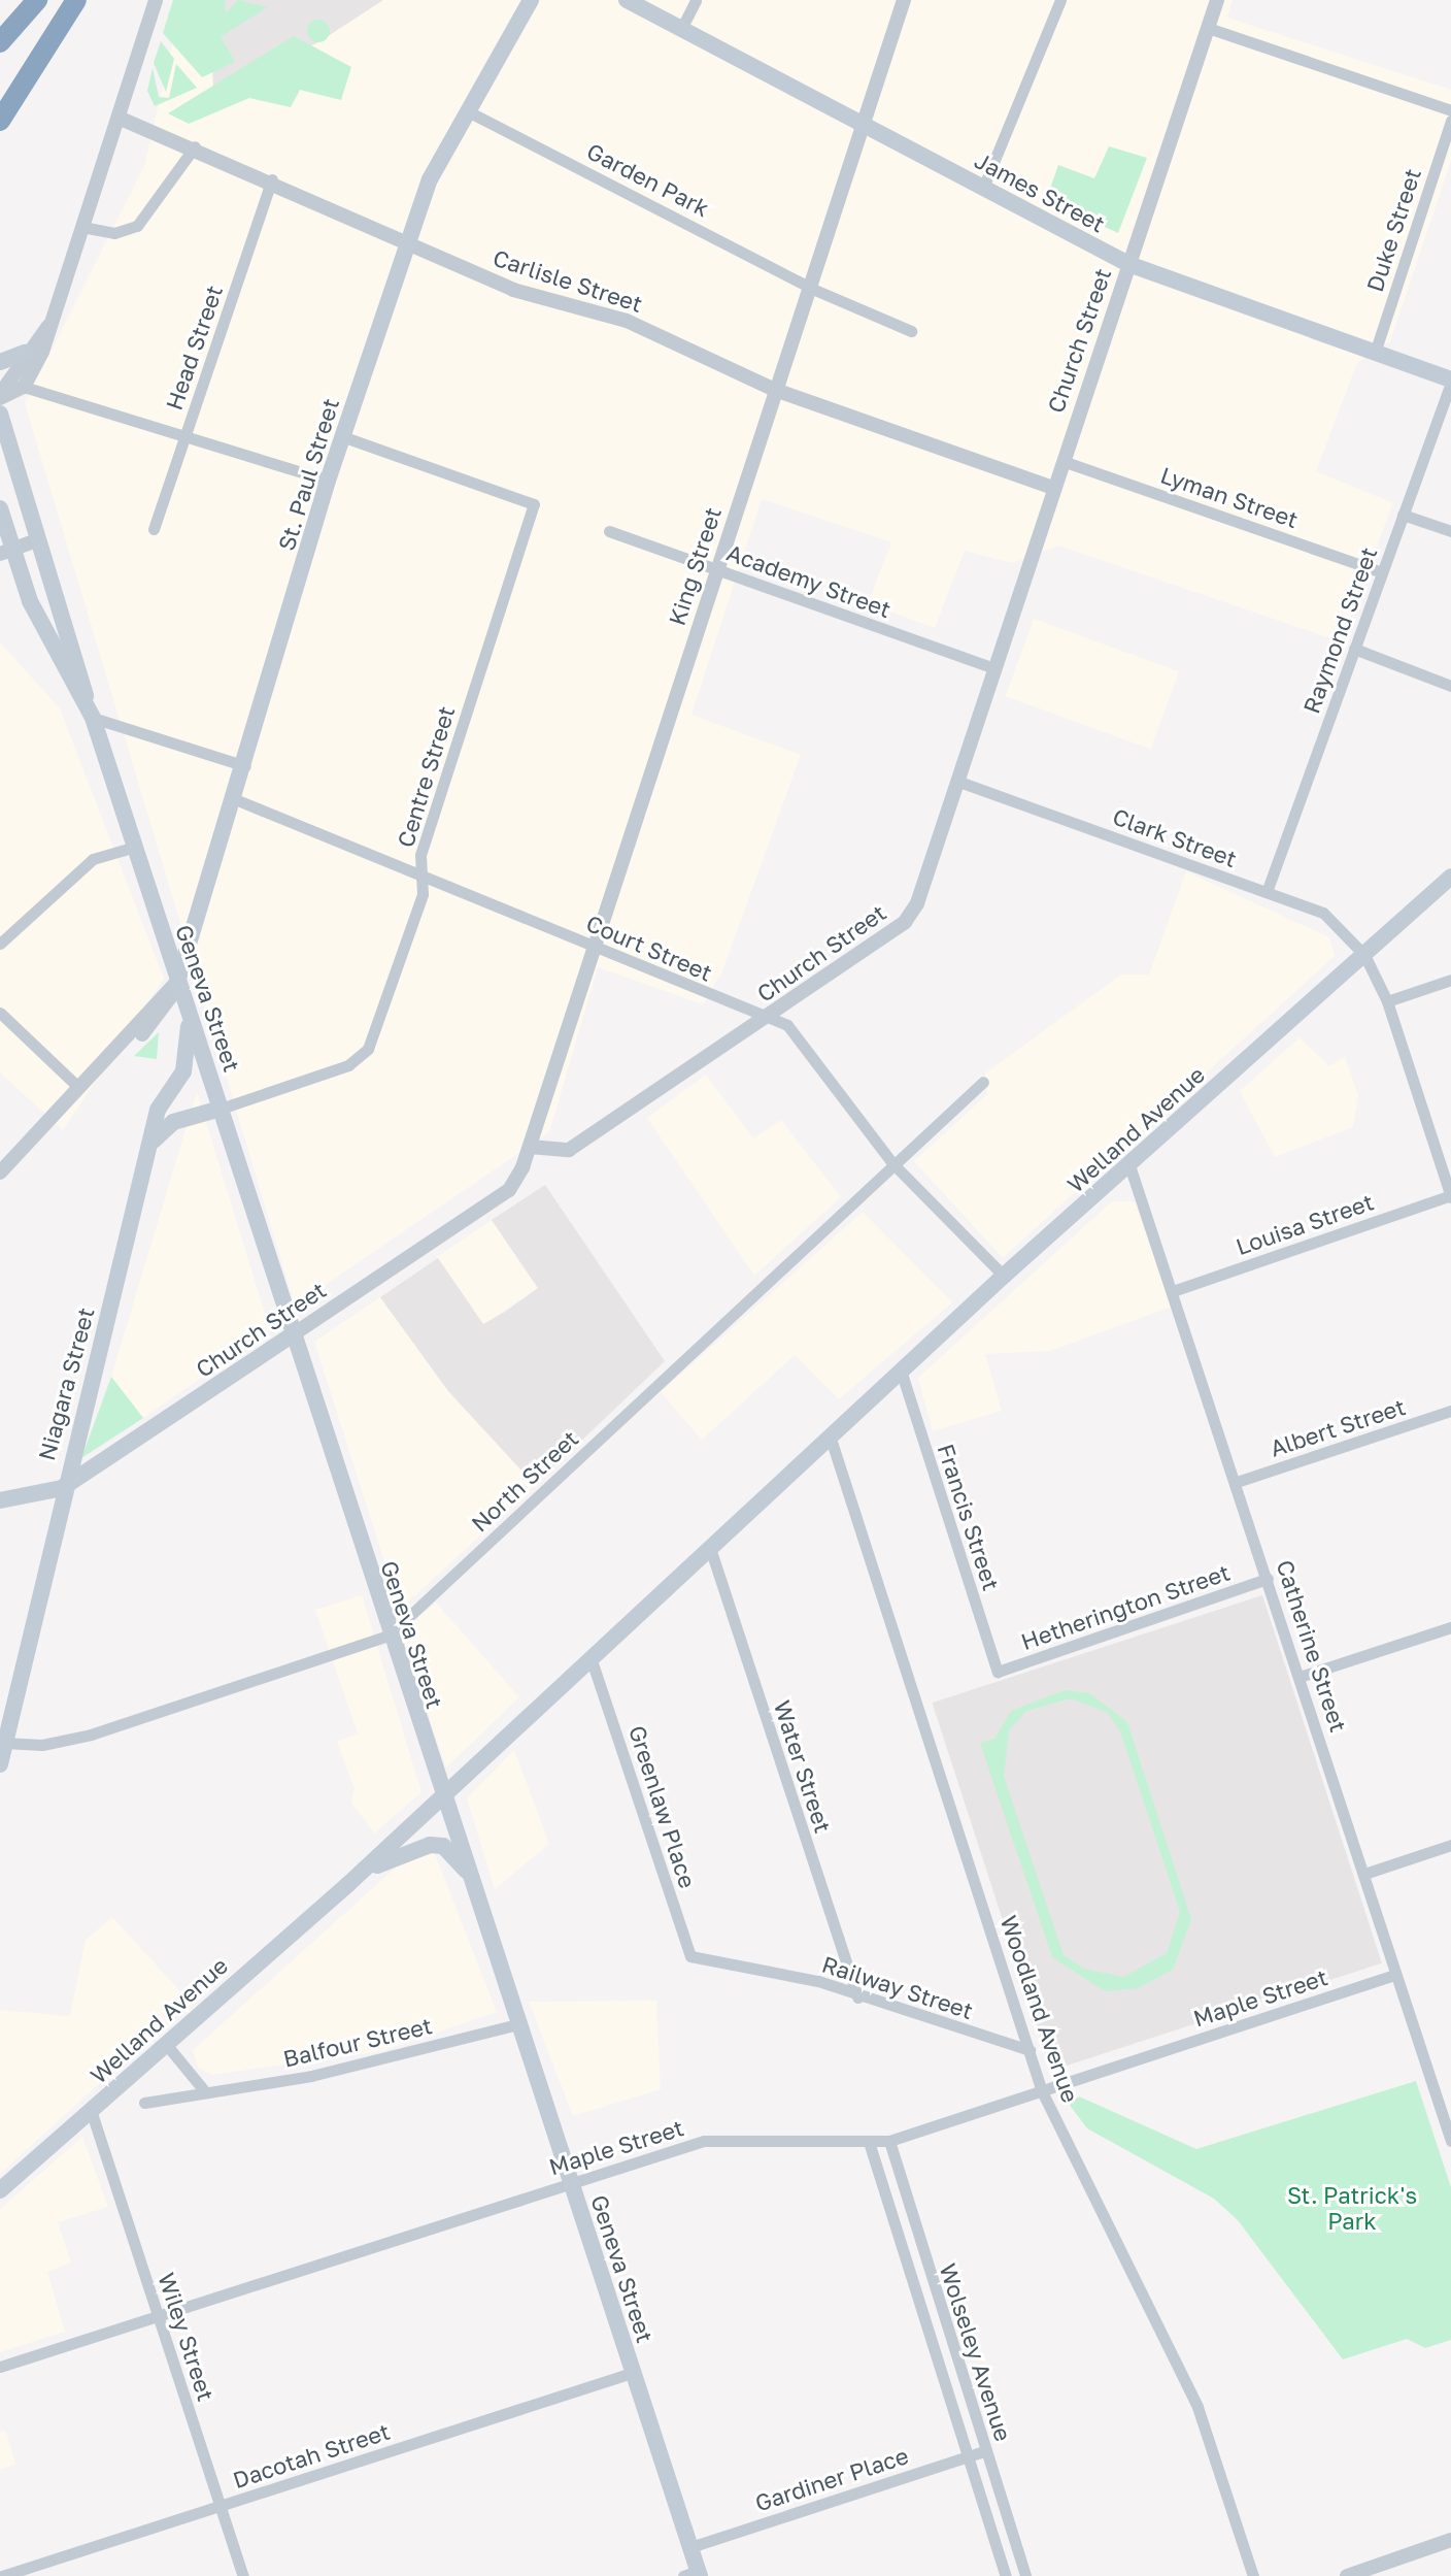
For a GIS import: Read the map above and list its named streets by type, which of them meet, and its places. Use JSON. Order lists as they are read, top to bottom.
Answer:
{
  "streets": {
    "main road": [
      "James Street",
      "Church Street",
      "St. Paul Street",
      "Geneva Street",
      "Welland Avenue",
      "Niagara Street"
    ],
    "street": [
      "Garden Park",
      "Duke Street",
      "Carlisle Street",
      "Head Street",
      "Lyman Street",
      "King Street",
      "Academy Street",
      "Raymond Street",
      "Centre Street",
      "Clark Street",
      "Court Street",
      "Louisa Street",
      "Albert Street",
      "North Street",
      "Francis Street",
      "Hetherington Street",
      "Catherine Street",
      "Water Street",
      "Greenlaw Place",
      "Railway Street",
      "Maple Street",
      "Woodland Avenue",
      "Balfour Street",
      "Wiley Street",
      "Wolseley Avenue",
      "Dacotah Street",
      "Gardiner Place"
    ]
  },
  "crossings": [
    ["Garden Park", "St. Paul Street"],
    ["Garden Park", "King Street"],
    ["James Street", "Duke Street"],
    ["James Street", "Church Street"],
    ["James Street", "King Street"],
    ["James Street", "Raymond Street"],
    ["Carlisle Street", "Church Street"],
    ["Carlisle Street", "Head Street"],
    ["Carlisle Street", "St. Paul Street"],
    ["Carlisle Street", "King Street"],
    ["Church Street", "Lyman Street"],
    ["Church Street", "King Street"],
    ["Church Street", "Academy Street"],
    ["Church Street", "Clark Street"],
    ["Church Street", "Court Street"],
    ["Church Street", "Geneva Street"],
    ["Church Street", "Niagara Street"],
    ["St. Paul Street", "Centre Street"],
    ["St. Paul Street", "Court Street"],
    ["St. Paul Street", "Geneva Street"],
    ["Lyman Street", "Raymond Street"],
    ["King Street", "Academy Street"],
    ["King Street", "Court Street"],
    ["Raymond Street", "Clark Street"],
    ["Centre Street", "Court Street"],
    ["Centre Street", "Geneva Street"],
    ["Clark Street", "Welland Avenue"],
    ["Clark Street", "Louisa Street"],
    ["Court Street", "Welland Avenue"],
    ["Court Street", "North Street"],
    ["Geneva Street", "Welland Avenue"],
    ["Geneva Street", "Niagara Street"],
    ["Geneva Street", "North Street"],
    ["Geneva Street", "Maple Street"],
    ["Geneva Street", "Balfour Street"],
    ["Geneva Street", "Dacotah Street"],
    ["Geneva Street", "Gardiner Place"],
    ["Welland Avenue", "Francis Street"],
    ["Welland Avenue", "Catherine Street"],
    ["Welland Avenue", "Water Street"],
    ["Welland Avenue", "Greenlaw Place"],
    ["Welland Avenue", "Woodland Avenue"],
    ["Welland Avenue", "Wiley Street"],
    ["Louisa Street", "Catherine Street"],
    ["Niagara Street", "North Street"],
    ["Albert Street", "Catherine Street"],
    ["Francis Street", "Hetherington Street"],
    ["Hetherington Street", "Catherine Street"],
    ["Catherine Street", "Maple Street"],
    ["Water Street", "Railway Street"],
    ["Greenlaw Place", "Railway Street"],
    ["Railway Street", "Woodland Avenue"],
    ["Maple Street", "Woodland Avenue"],
    ["Maple Street", "Wiley Street"],
    ["Maple Street", "Wolseley Avenue"],
    ["Wiley Street", "Dacotah Street"],
    ["Wolseley Avenue", "Gardiner Place"]
  ],
  "parks": ["St. Patrick's Park"]
}
